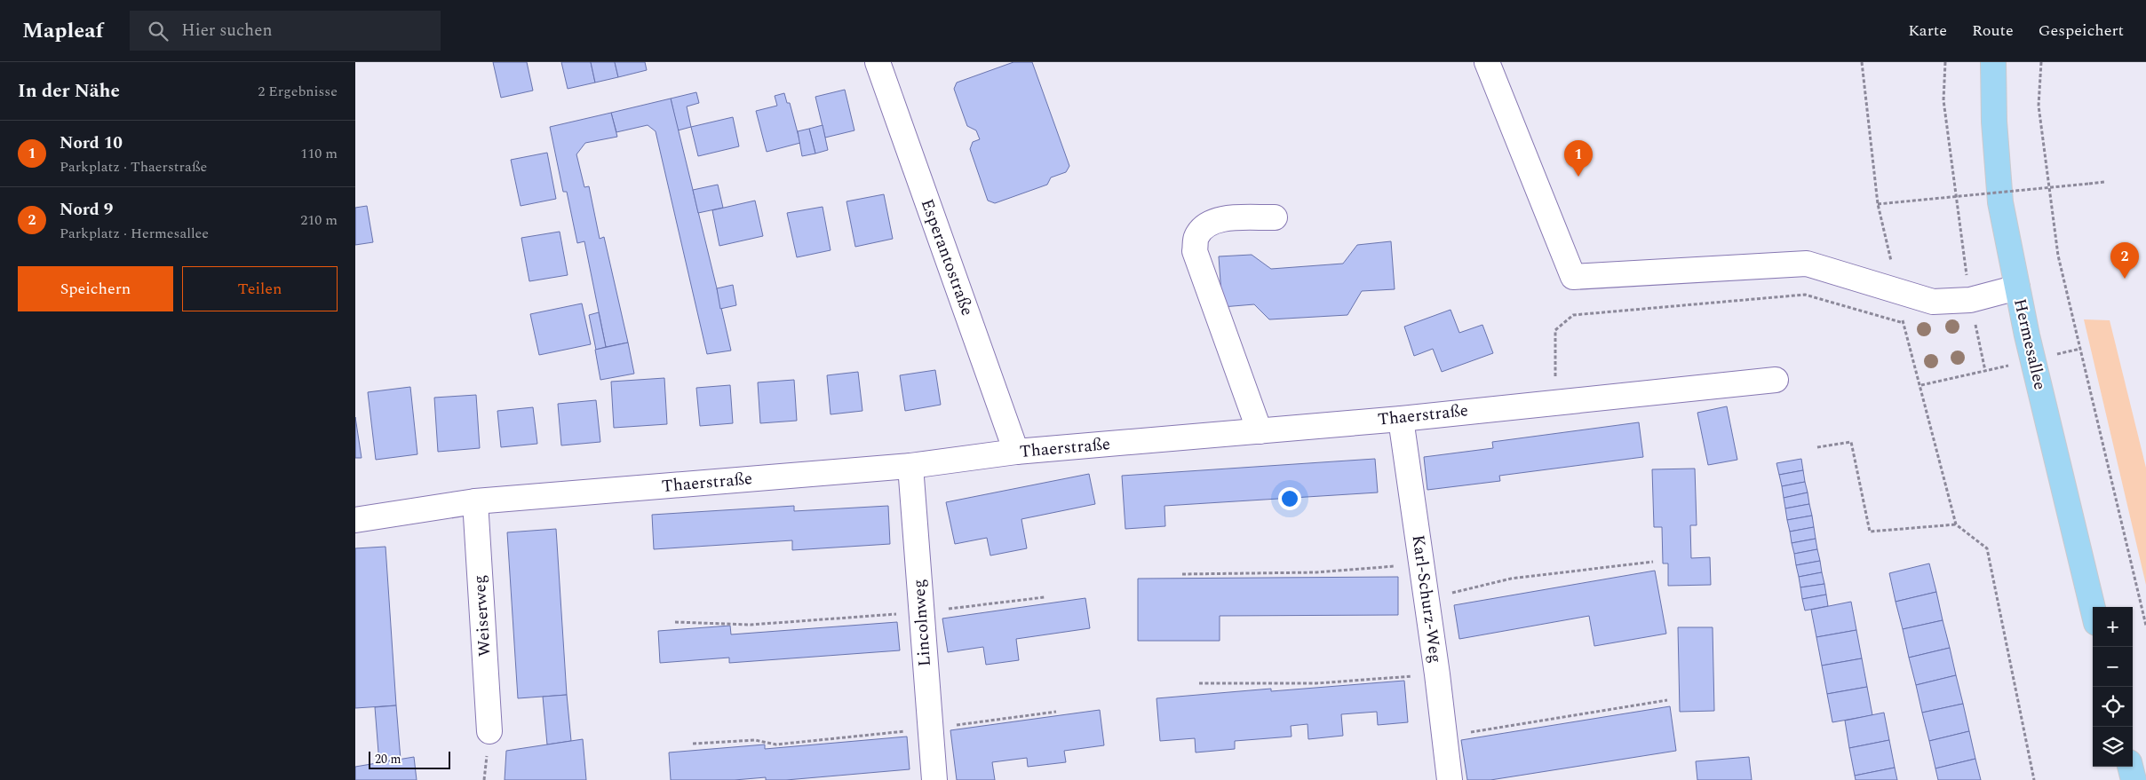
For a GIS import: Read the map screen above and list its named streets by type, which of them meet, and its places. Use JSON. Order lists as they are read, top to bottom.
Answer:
{
  "streets": {
    "main road": ["Hermesallee"],
    "street": [
      "Esperantostraße",
      "Thaerstraße",
      "Karl-Schurz-Weg",
      "Weiserweg",
      "Lincolnweg"
    ]
  },
  "crossings": [
    ["Esperantostraße", "Thaerstraße"],
    ["Thaerstraße", "Karl-Schurz-Weg"],
    ["Thaerstraße", "Weiserweg"],
    ["Thaerstraße", "Lincolnweg"]
  ],
  "scale_bar": "20 m",
  "page": {
    "header": "Mapleaf",
    "search": "Hier suchen",
    "nav": ["Karte", "Route", "Gespeichert"],
    "heading": ["In der Nähe", "2 Ergebnisse"],
    "list": [
      {
        "mark": "1",
        "name": "Nord 10",
        "note": "Parkplatz · Thaerstraße",
        "value": "110 m"
      },
      {
        "mark": "2",
        "name": "Nord 9",
        "note": "Parkplatz · Hermesallee",
        "value": "210 m"
      }
    ],
    "pins": ["1", "2"],
    "buttons": ["Speichern", "Teilen"],
    "map_buttons": ["+", "−"],
    "scale": "20 m"
  }
}
